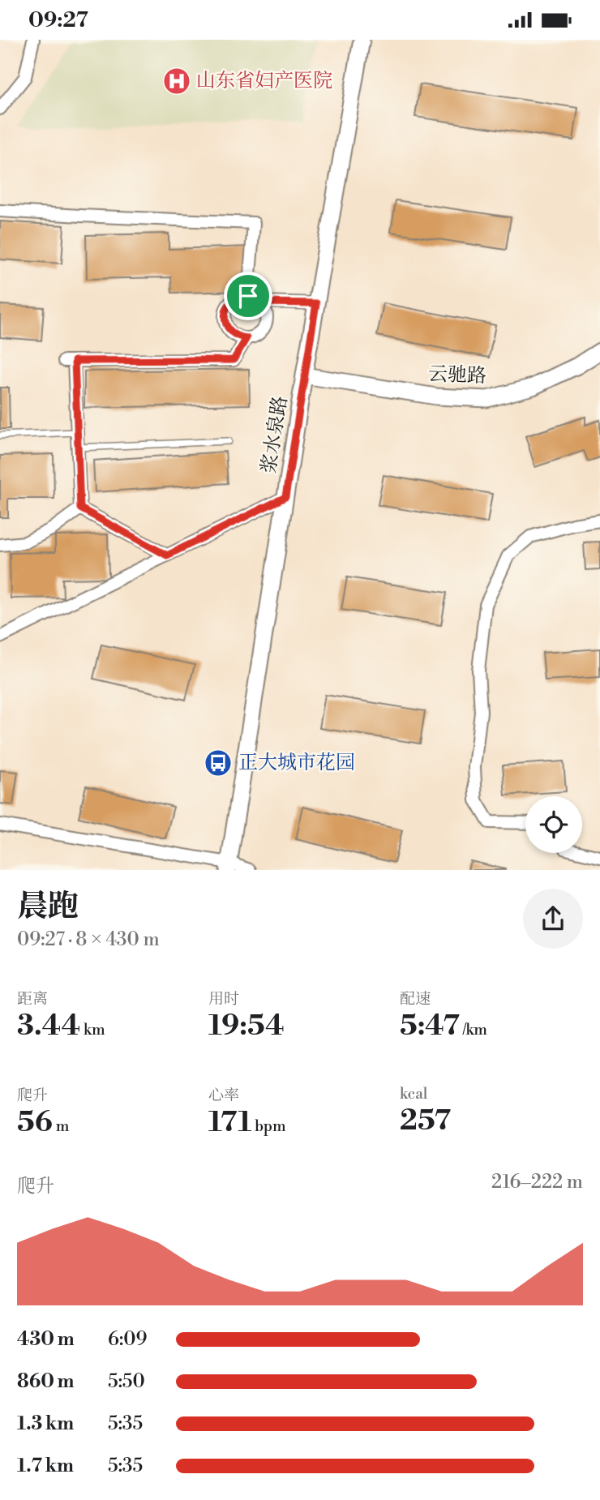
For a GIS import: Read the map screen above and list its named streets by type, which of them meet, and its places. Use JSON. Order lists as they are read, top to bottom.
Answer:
{
  "streets": {
    "main road": ["云驰路", "浆水泉路"]
  },
  "crossings": [
    ["云驰路", "浆水泉路"]
  ],
  "places": {
    "hospital": ["山东省妇产医院"],
    "bus stop": ["正大城市花园"]
  },
  "page": {
    "status": "09:27",
    "heading": ["晨跑", "09:27 · 8 × 430 m"],
    "stats": [
      ["距离", "3.44 km"],
      ["用时", "19:54"],
      ["配速", "5:47 /km"],
      ["爬升", "56 m"],
      ["心率", "171 bpm"],
      ["kcal", "257"]
    ],
    "chart": ["爬升", "216–222 m"],
    "list": [
      {
        "name": "430 m",
        "note": "6:09"
      },
      {
        "name": "860 m",
        "note": "5:50"
      },
      {
        "name": "1.3 km",
        "note": "5:35"
      },
      {
        "name": "1.7 km",
        "note": "5:35"
      }
    ]
  }
}
